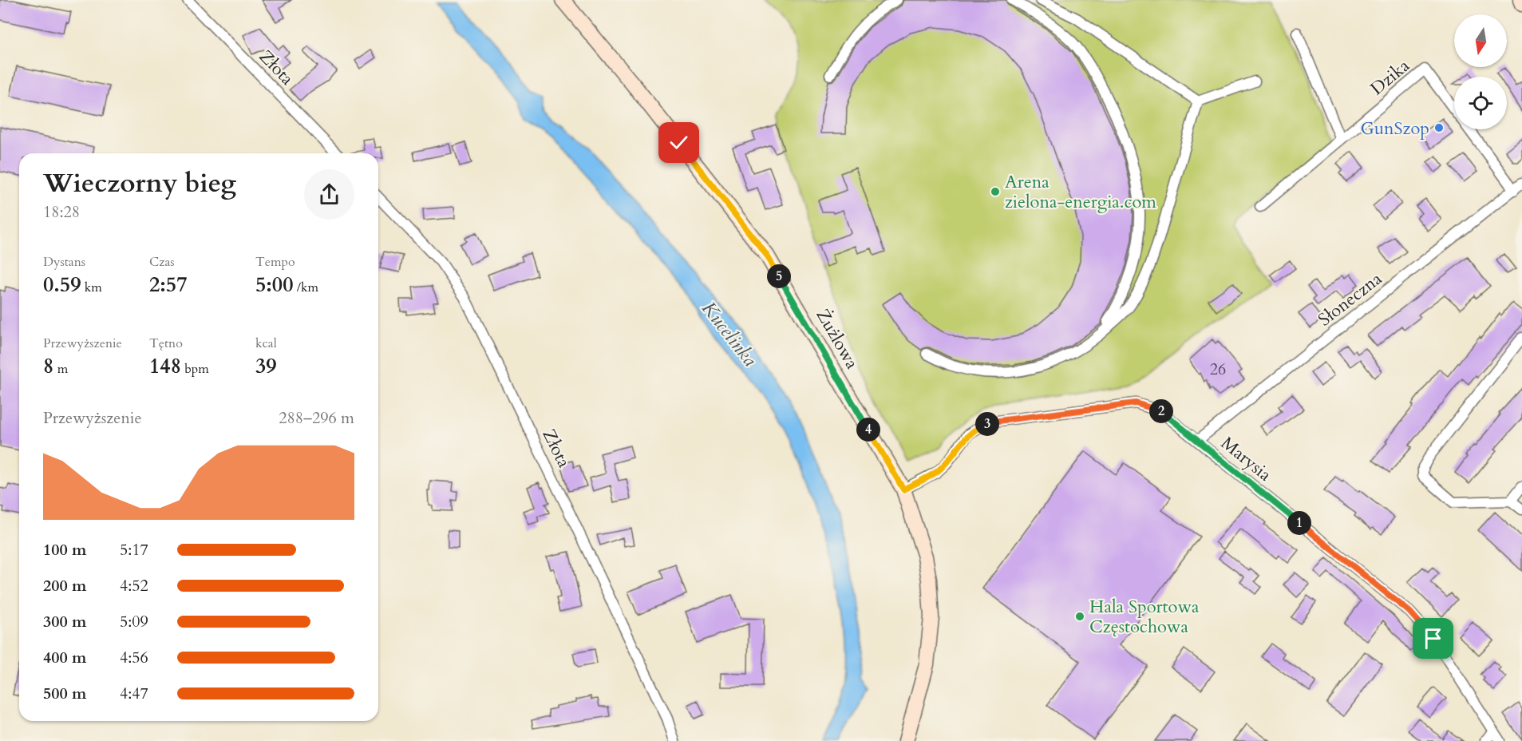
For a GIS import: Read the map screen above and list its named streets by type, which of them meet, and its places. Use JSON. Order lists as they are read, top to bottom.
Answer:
{
  "streets": {
    "street": [
      "Złota",
      "Dzika",
      "Słoneczna",
      "Żużlowa",
      "Marysia"
    ]
  },
  "crossings": [
    ["Dzika", "Słoneczna"],
    ["Słoneczna", "Marysia"],
    ["Żużlowa", "Marysia"]
  ],
  "water": ["Kucelinka"],
  "places": ["GunSzop", "Arena zielona-energia.com", "Hala Sportowa Częstochowa"],
  "house_numbers": ["26"],
  "north": "bottom",
  "page": {
    "heading": ["Wieczorny bieg", "18:28"],
    "stats": [
      ["Dystans", "0.59 km"],
      ["Czas", "2:57"],
      ["Tempo", "5:00 /km"],
      ["Przewyższenie", "8 m"],
      ["Tętno", "148 bpm"],
      ["kcal", "39"]
    ],
    "pins": [
      "5",
      "2",
      "3",
      "4",
      "1"
    ],
    "chart": ["Przewyższenie", "288–296 m"],
    "list": [
      {
        "name": "100 m",
        "note": "5:17"
      },
      {
        "name": "200 m",
        "note": "4:52"
      },
      {
        "name": "300 m",
        "note": "5:09"
      },
      {
        "name": "400 m",
        "note": "4:56"
      },
      {
        "name": "500 m",
        "note": "4:47"
      }
    ]
  }
}
